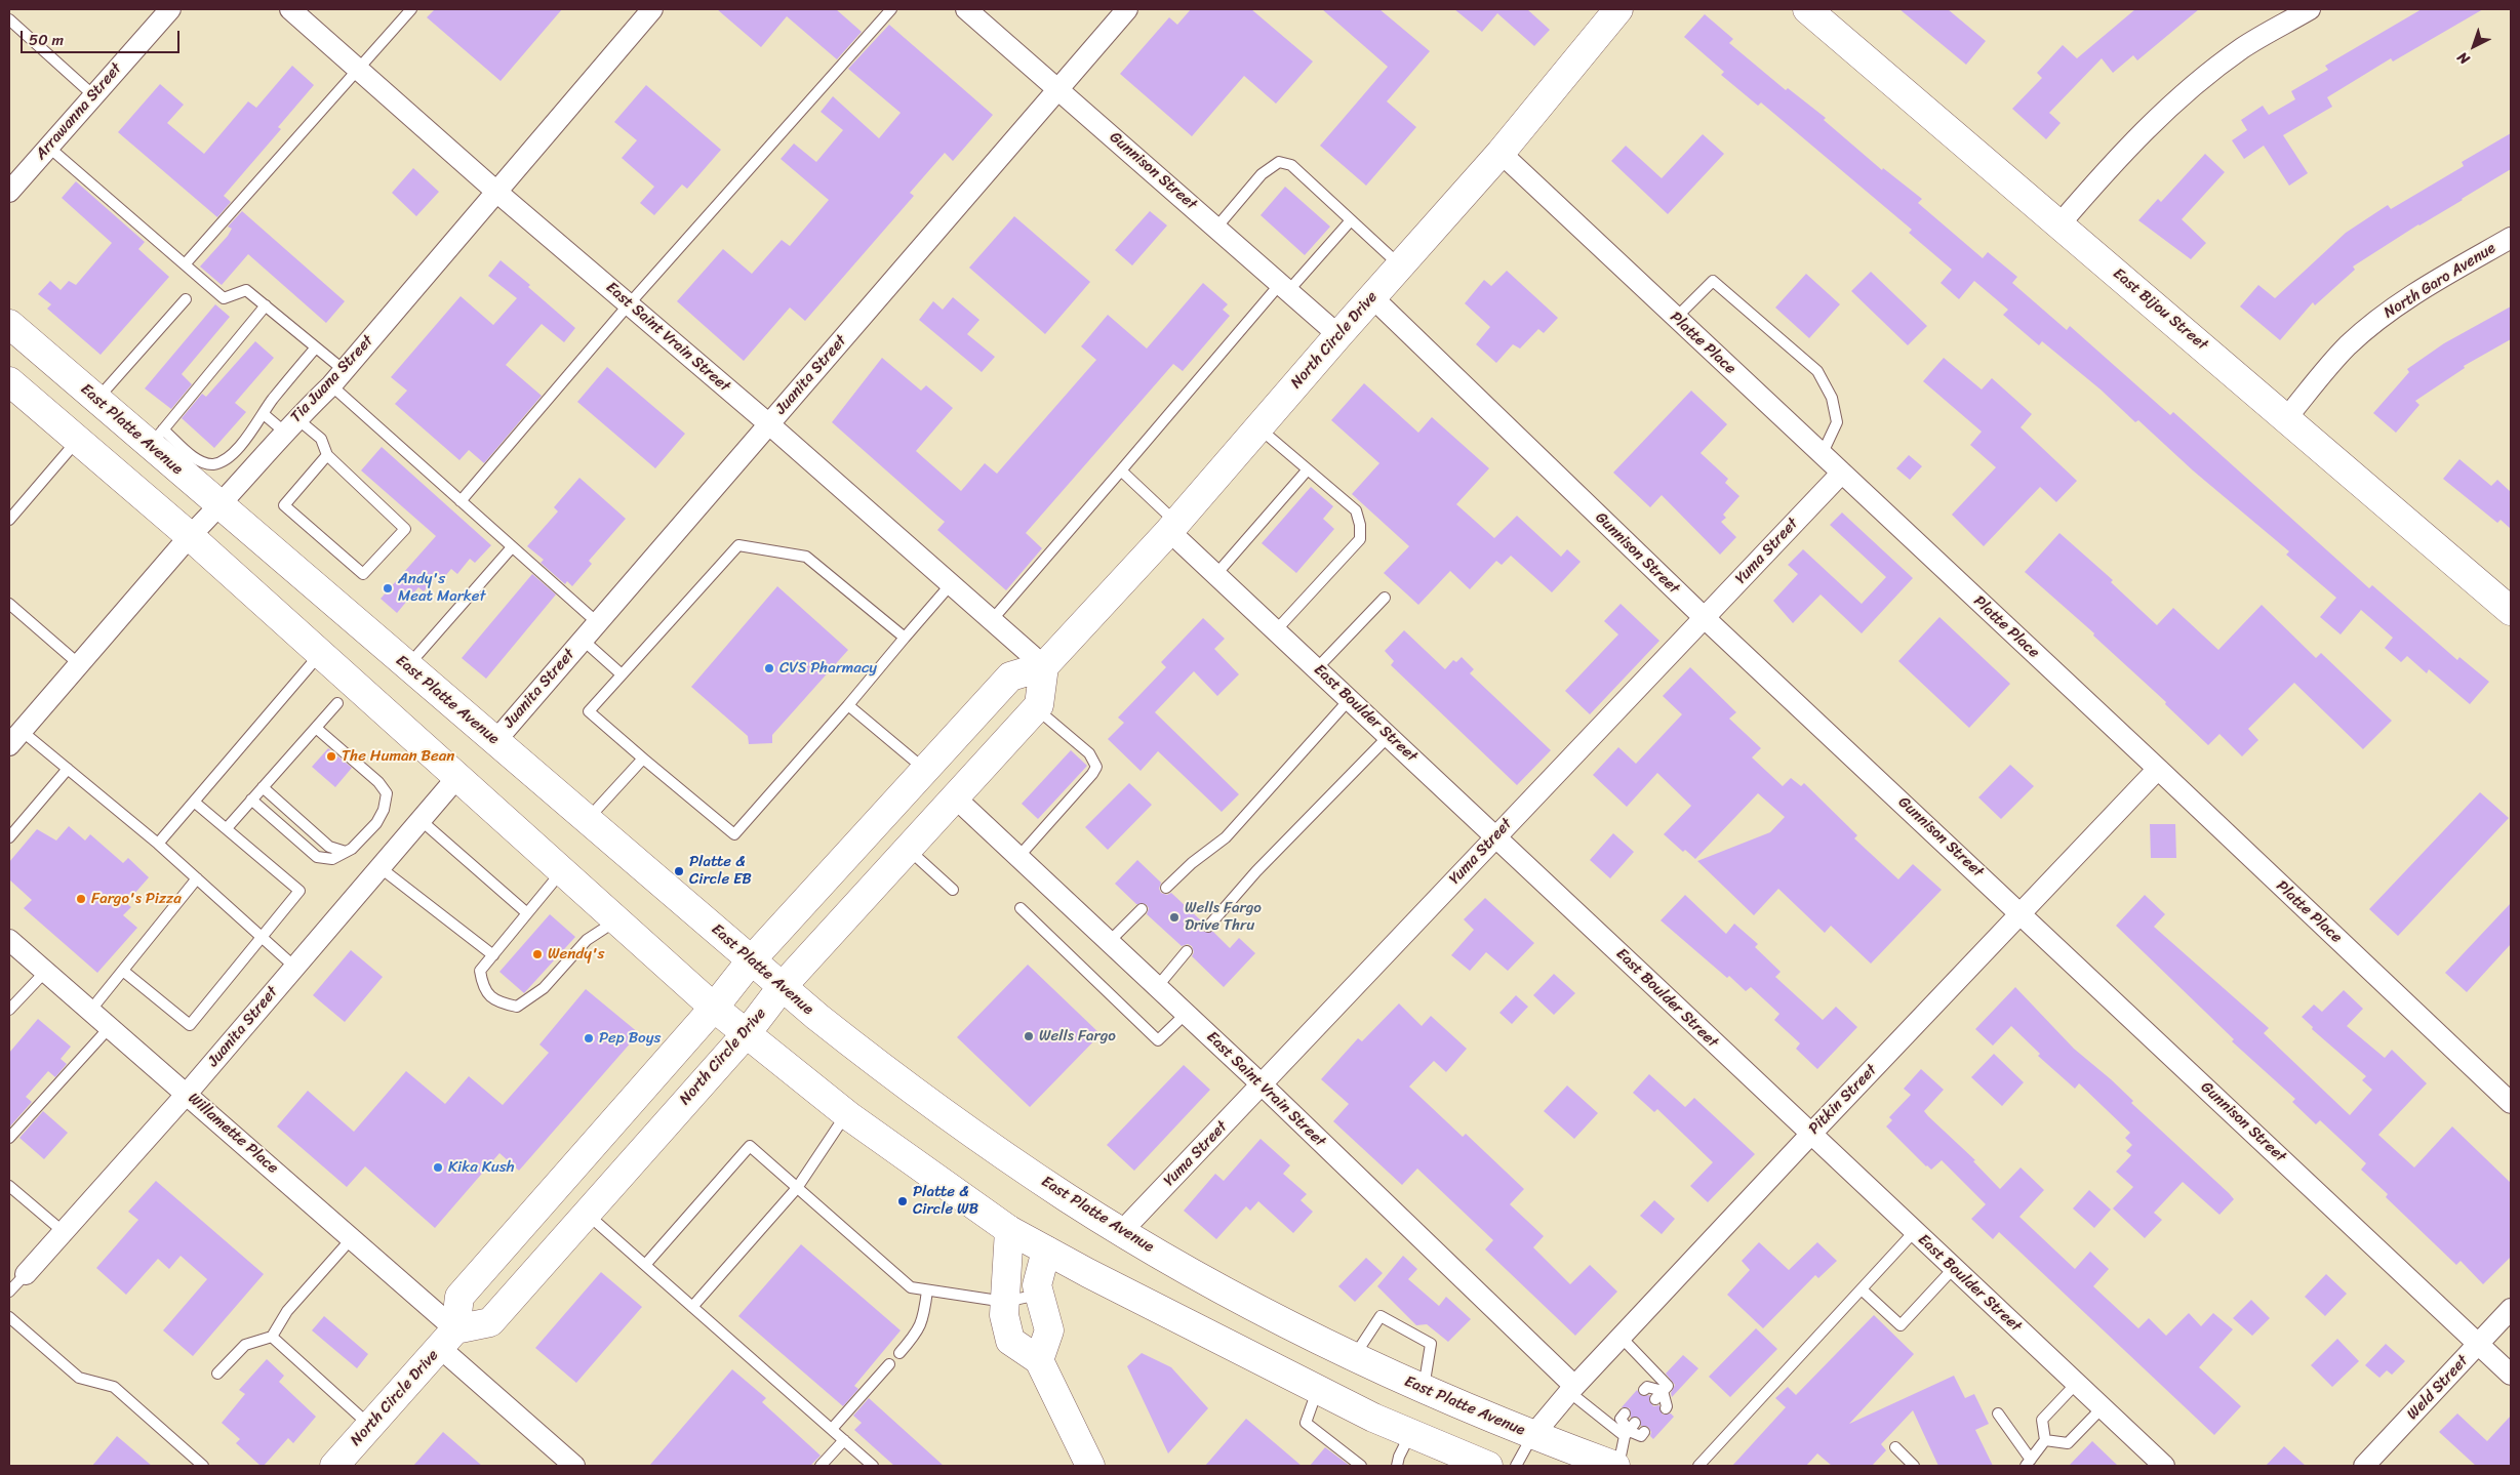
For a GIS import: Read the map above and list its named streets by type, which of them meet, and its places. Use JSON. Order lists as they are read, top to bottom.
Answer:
{
  "streets": {
    "main road": ["East Bijou Street", "North Circle Drive", "East Platte Avenue"],
    "street": [
      "Arrawanna Street",
      "Gunnison Street",
      "North Garo Avenue",
      "East Saint Vrain Street",
      "Platte Place",
      "Juanita Street",
      "Tia Juana Street",
      "Yuma Street",
      "East Boulder Street",
      "Pitkin Street",
      "Willamette Place",
      "Weld Street"
    ]
  },
  "crossings": [
    ["Gunnison Street", "North Circle Drive"],
    ["Gunnison Street", "Juanita Street"],
    ["Gunnison Street", "Yuma Street"],
    ["Gunnison Street", "Pitkin Street"],
    ["Gunnison Street", "Weld Street"],
    ["North Garo Avenue", "East Bijou Street"],
    ["East Saint Vrain Street", "North Circle Drive"],
    ["East Saint Vrain Street", "Juanita Street"],
    ["East Saint Vrain Street", "Tia Juana Street"],
    ["East Saint Vrain Street", "Yuma Street"],
    ["East Saint Vrain Street", "Pitkin Street"],
    ["North Circle Drive", "Platte Place"],
    ["North Circle Drive", "East Platte Avenue"],
    ["North Circle Drive", "East Boulder Street"],
    ["North Circle Drive", "Willamette Place"],
    ["Platte Place", "Yuma Street"],
    ["Platte Place", "Pitkin Street"],
    ["Juanita Street", "East Platte Avenue"],
    ["Juanita Street", "Willamette Place"],
    ["Tia Juana Street", "East Platte Avenue"],
    ["East Platte Avenue", "Yuma Street"],
    ["East Platte Avenue", "Pitkin Street"],
    ["Yuma Street", "East Boulder Street"],
    ["East Boulder Street", "Pitkin Street"]
  ],
  "places": [
    "Andy's Meat Market",
    "CVS Pharmacy",
    "The Human Bean",
    "Platte & Circle EB",
    "Fargo's Pizza",
    "Wells Fargo Drive Thru",
    "Wendy's",
    "Wells Fargo",
    "Pep Boys",
    "Kika Kush",
    "Platte & Circle WB"
  ],
  "scale_bar": "50 m",
  "north": "bottom left"
}
